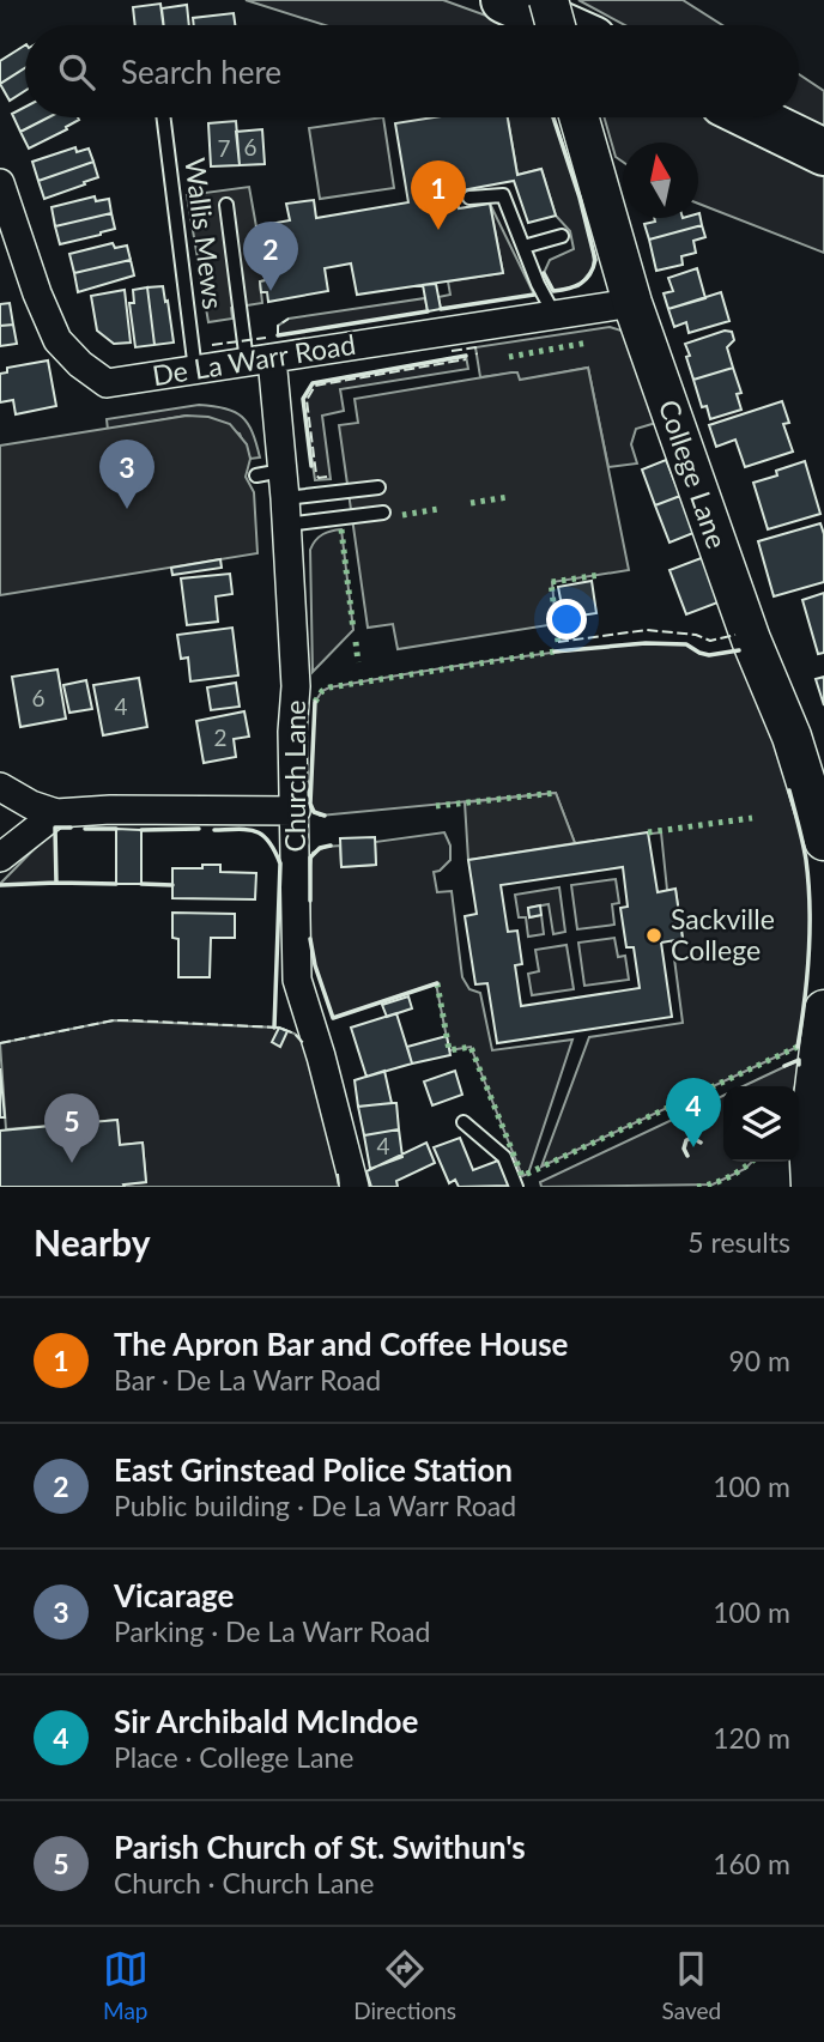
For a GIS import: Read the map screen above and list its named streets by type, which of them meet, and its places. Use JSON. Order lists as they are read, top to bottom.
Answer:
{
  "streets": {
    "main road": ["College Lane"],
    "street": ["De La Warr Road", "Church Lane"],
    "lane": ["Wallis Mews"]
  },
  "crossings": [
    ["Wallis Mews", "De La Warr Road"],
    ["De La Warr Road", "College Lane"],
    ["De La Warr Road", "Church Lane"]
  ],
  "places": ["Sackville College"],
  "house_numbers": [
    "6",
    "7",
    "6",
    "4",
    "2",
    "4"
  ],
  "north": "top",
  "page": {
    "search": "Search here",
    "pins": [
      "1",
      "2",
      "3",
      "4",
      "5"
    ],
    "heading": ["Nearby", "5 results"],
    "list": [
      {
        "mark": "1",
        "name": "The Apron Bar and Coffee House",
        "note": "Bar · De La Warr Road",
        "value": "90 m"
      },
      {
        "mark": "2",
        "name": "East Grinstead Police Station",
        "note": "Public building · De La Warr Road",
        "value": "100 m"
      },
      {
        "mark": "3",
        "name": "Vicarage",
        "note": "Parking · De La Warr Road",
        "value": "100 m"
      },
      {
        "mark": "4",
        "name": "Sir Archibald McIndoe",
        "note": "Place · College Lane",
        "value": "120 m"
      },
      {
        "mark": "5",
        "name": "Parish Church of St. Swithun's",
        "note": "Church · Church Lane",
        "value": "160 m"
      }
    ],
    "nav": ["Map", "Directions", "Saved"]
  }
}
